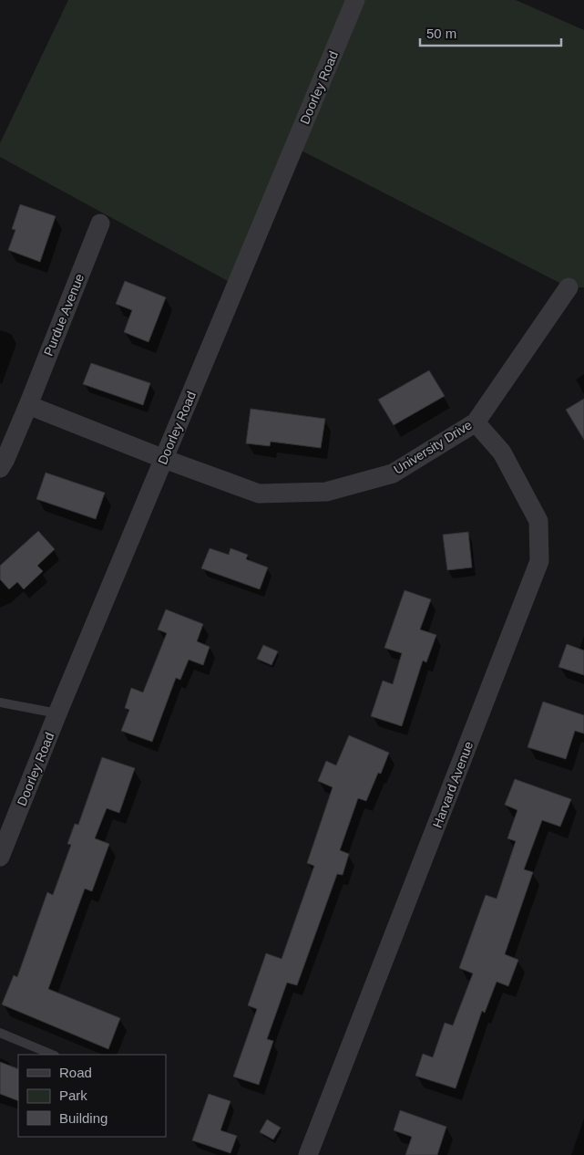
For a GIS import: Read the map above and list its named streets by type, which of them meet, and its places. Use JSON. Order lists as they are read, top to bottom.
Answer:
{
  "streets": {
    "street": [
      "Doorley Road",
      "Purdue Avenue",
      "University Drive",
      "Harvard Avenue"
    ]
  },
  "crossings": [
    ["Doorley Road", "University Drive"],
    ["Purdue Avenue", "University Drive"],
    ["University Drive", "Harvard Avenue"]
  ],
  "legend": ["Road", "Park", "Building"],
  "scale_bar": "50 m"
}
